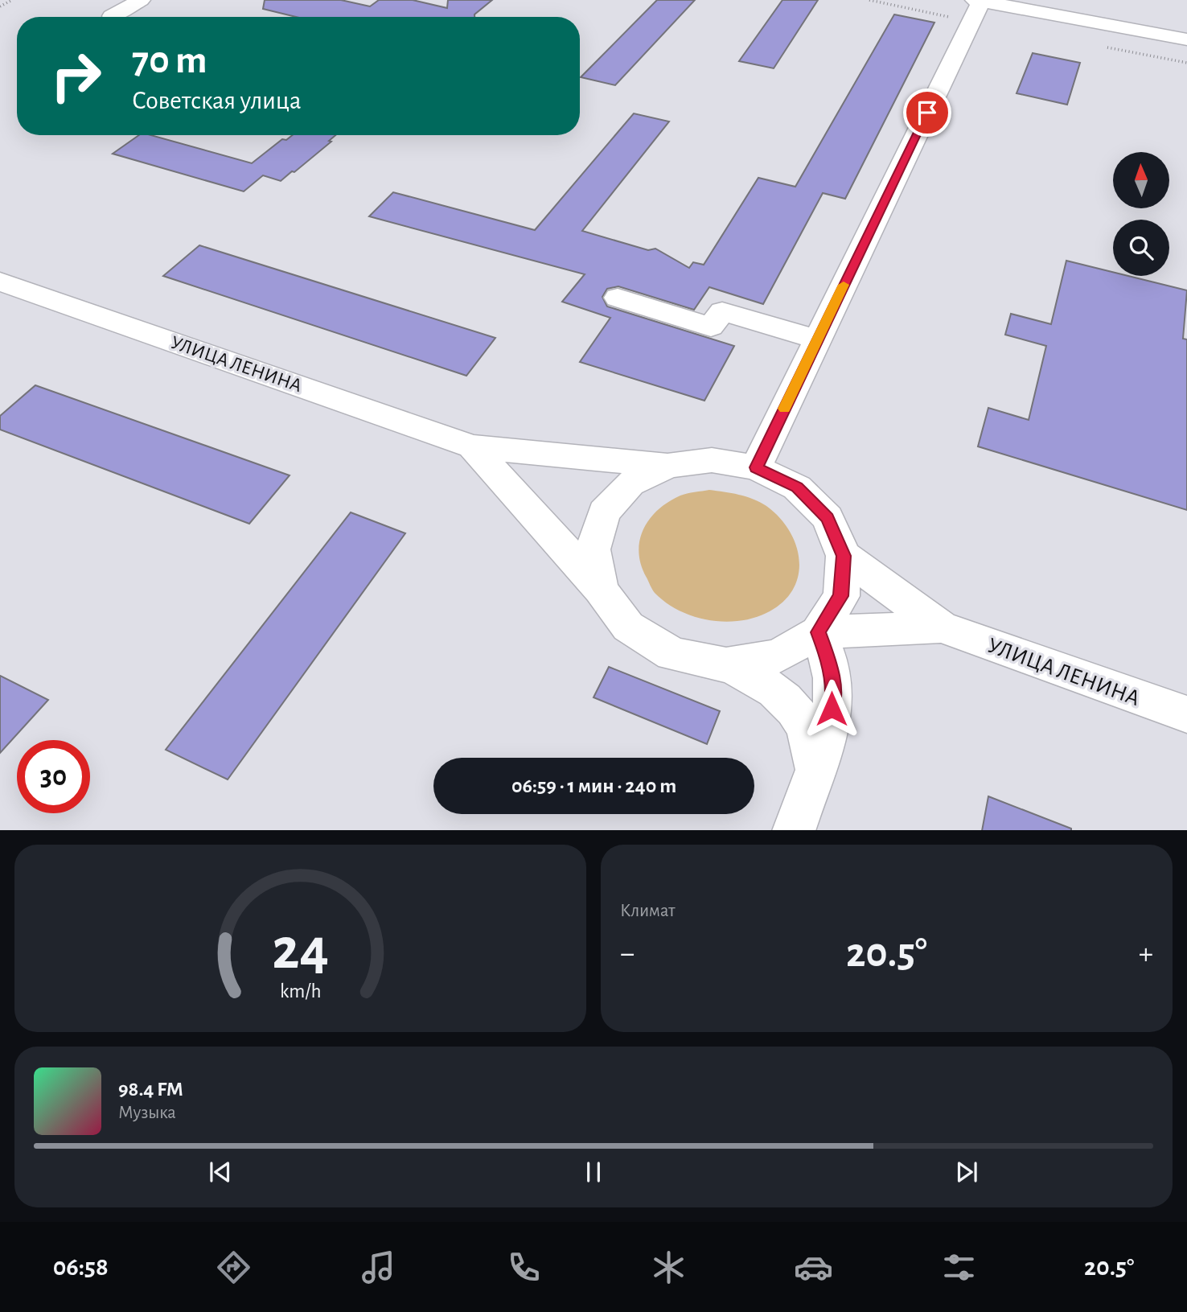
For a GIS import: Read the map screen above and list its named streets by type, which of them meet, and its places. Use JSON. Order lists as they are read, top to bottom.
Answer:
{
  "streets": {
    "street": ["УЛИЦА ЛЕНИНА"]
  },
  "north": "top",
  "page": {
    "turn": ["70 m", "Советская улица"],
    "limit": "30",
    "trip": "06:59 · 1 мин · 240 m",
    "tile": "Климат",
    "heat": ["−", "20.5°", "+"],
    "song": ["98.4 FM", "Музыка"],
    "tabs": ["06:58", "20.5°"],
    "gauge": ["24", "km/h"]
  }
}
